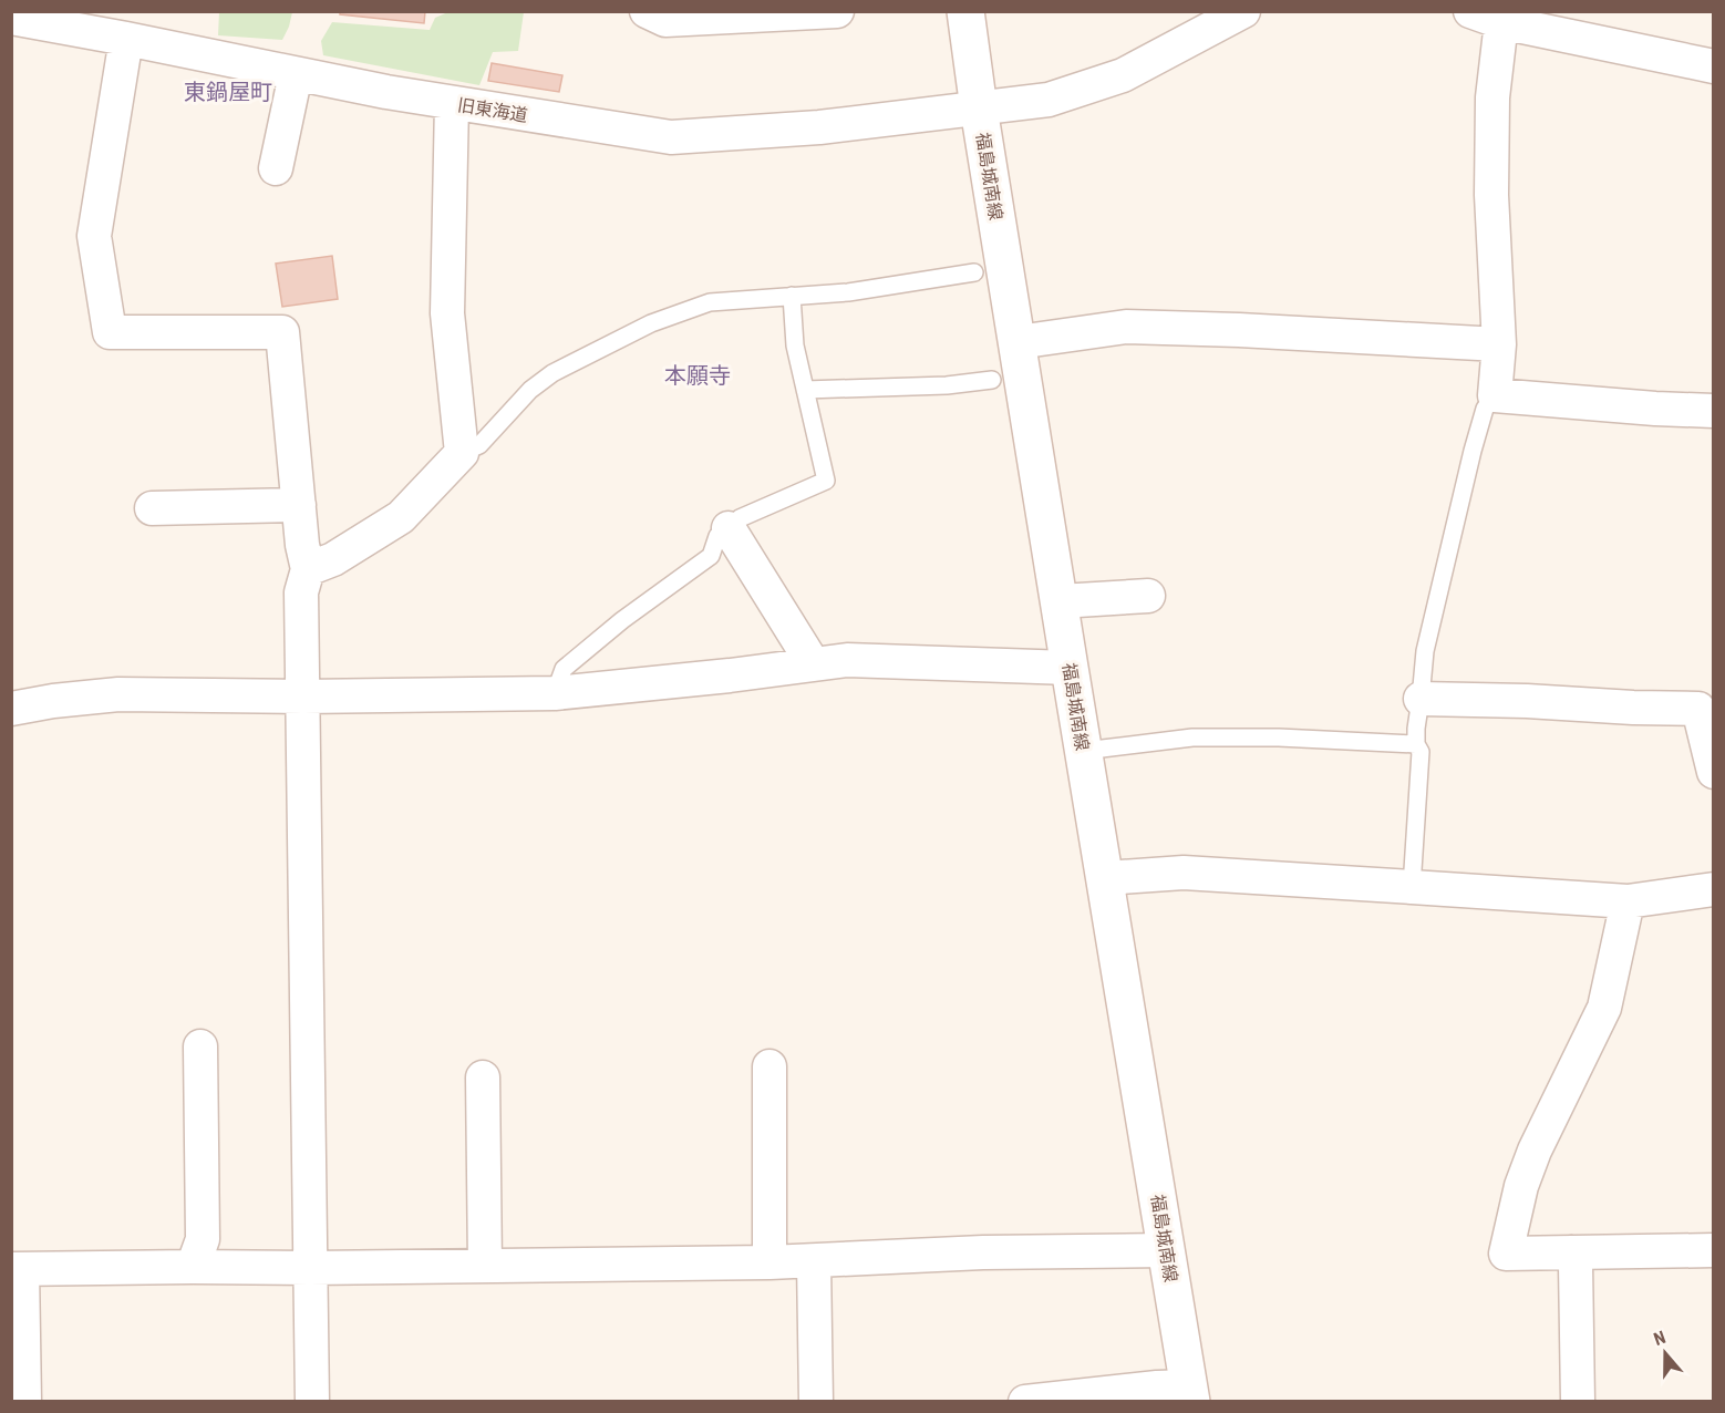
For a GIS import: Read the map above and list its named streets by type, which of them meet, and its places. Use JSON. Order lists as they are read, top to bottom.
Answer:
{
  "streets": {
    "main road": ["福島城南線"],
    "street": ["旧東海道"]
  },
  "crossings": [
    ["旧東海道", "福島城南線"]
  ],
  "districts": ["東鍋屋町", "本願寺"],
  "north": "top"
}
